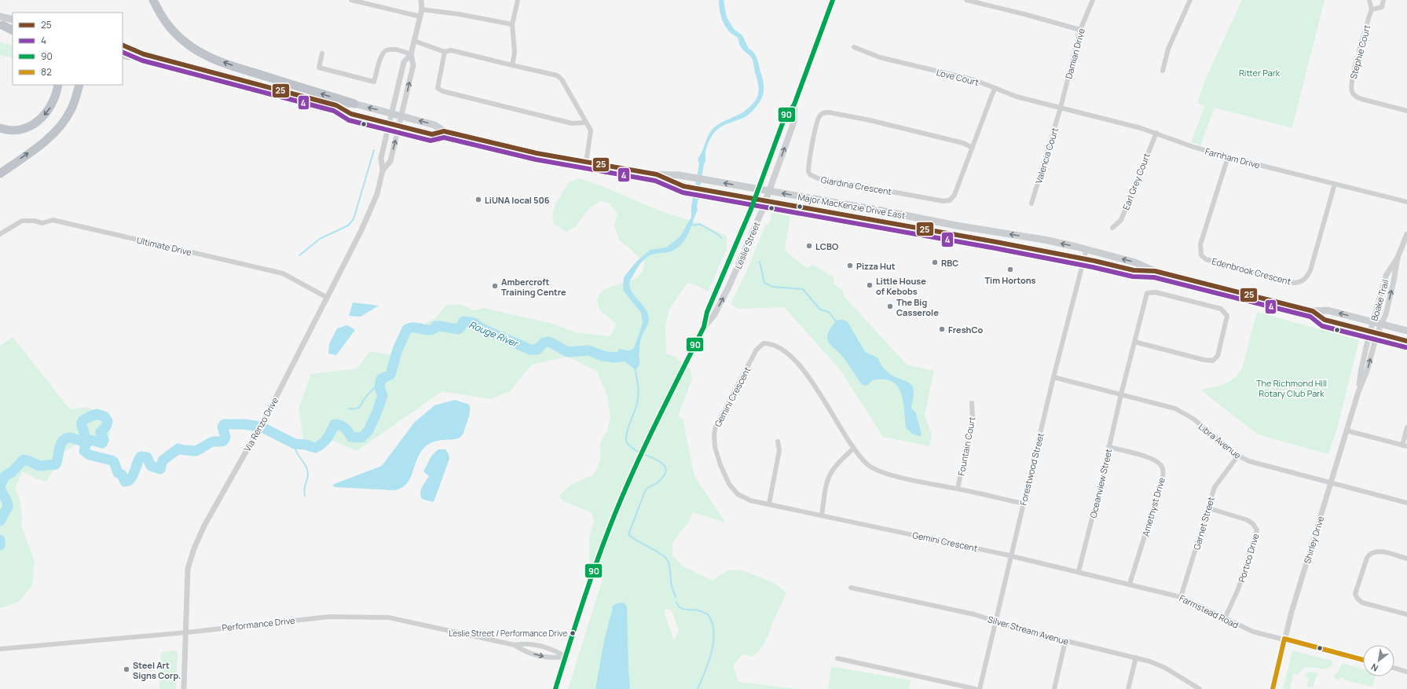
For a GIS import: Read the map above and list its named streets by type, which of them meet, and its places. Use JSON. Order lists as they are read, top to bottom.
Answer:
{
  "streets": {
    "main road": ["Major MacKenzie Drive East", "Leslie Street"],
    "street": [
      "Stephie Court",
      "Damian Drive",
      "Love Court",
      "Valencia Court",
      "Farnham Drive",
      "Earl Grey Court",
      "Giardina Crescent",
      "Ultimate Drive",
      "Edenbrook Crescent",
      "Boake Trail",
      "Gemini Crescent",
      "Via Renzo Drive",
      "Libra Avenue",
      "Fountain Court",
      "Forestwood Street",
      "Oceanview Street",
      "Amethyst Drive",
      "Garnet Street",
      "Shirley Drive",
      "Portico Drive",
      "Farmstead Road",
      "Performance Drive",
      "Silver Stream Avenue"
    ]
  },
  "crossings": [
    ["Damian Drive", "Love Court"],
    ["Damian Drive", "Valencia Court"],
    ["Damian Drive", "Farnham Drive"],
    ["Love Court", "Valencia Court"],
    ["Love Court", "Farnham Drive"],
    ["Love Court", "Giardina Crescent"],
    ["Valencia Court", "Farnham Drive"],
    ["Farnham Drive", "Earl Grey Court"],
    ["Farnham Drive", "Edenbrook Crescent"],
    ["Major MacKenzie Drive East", "Leslie Street"],
    ["Major MacKenzie Drive East", "Boake Trail"],
    ["Major MacKenzie Drive East", "Via Renzo Drive"],
    ["Major MacKenzie Drive East", "Forestwood Street"],
    ["Major MacKenzie Drive East", "Shirley Drive"],
    ["Leslie Street", "Performance Drive"],
    ["Ultimate Drive", "Via Renzo Drive"],
    ["Boake Trail", "Shirley Drive"],
    ["Gemini Crescent", "Fountain Court"],
    ["Gemini Crescent", "Forestwood Street"],
    ["Gemini Crescent", "Farmstead Road"],
    ["Via Renzo Drive", "Performance Drive"],
    ["Libra Avenue", "Forestwood Street"],
    ["Libra Avenue", "Oceanview Street"],
    ["Libra Avenue", "Garnet Street"],
    ["Libra Avenue", "Shirley Drive"],
    ["Forestwood Street", "Farmstead Road"],
    ["Forestwood Street", "Silver Stream Avenue"],
    ["Oceanview Street", "Amethyst Drive"],
    ["Oceanview Street", "Farmstead Road"],
    ["Amethyst Drive", "Farmstead Road"],
    ["Garnet Street", "Portico Drive"],
    ["Garnet Street", "Farmstead Road"],
    ["Shirley Drive", "Farmstead Road"],
    ["Portico Drive", "Farmstead Road"]
  ],
  "water": ["Rouge River"],
  "parks": ["Ritter Park", "The Richmond Hill Rotary Club Park"],
  "places": [
    "LiUNA local 506",
    "LCBO",
    "RBC",
    "Pizza Hut",
    "Tim Hortons",
    "Little House of Kebobs",
    "Ambercroft Training Centre",
    "The Big Casserole",
    "FreshCo",
    "Leslie Street / Performance Drive",
    "Steel Art Signs Corp."
  ],
  "lines": [
    "transit line 90",
    "transit line 25",
    "transit line 4",
    "transit line 82"
  ],
  "legend": [
    "25",
    "4",
    "90",
    "82"
  ],
  "north": "bottom left"
}
